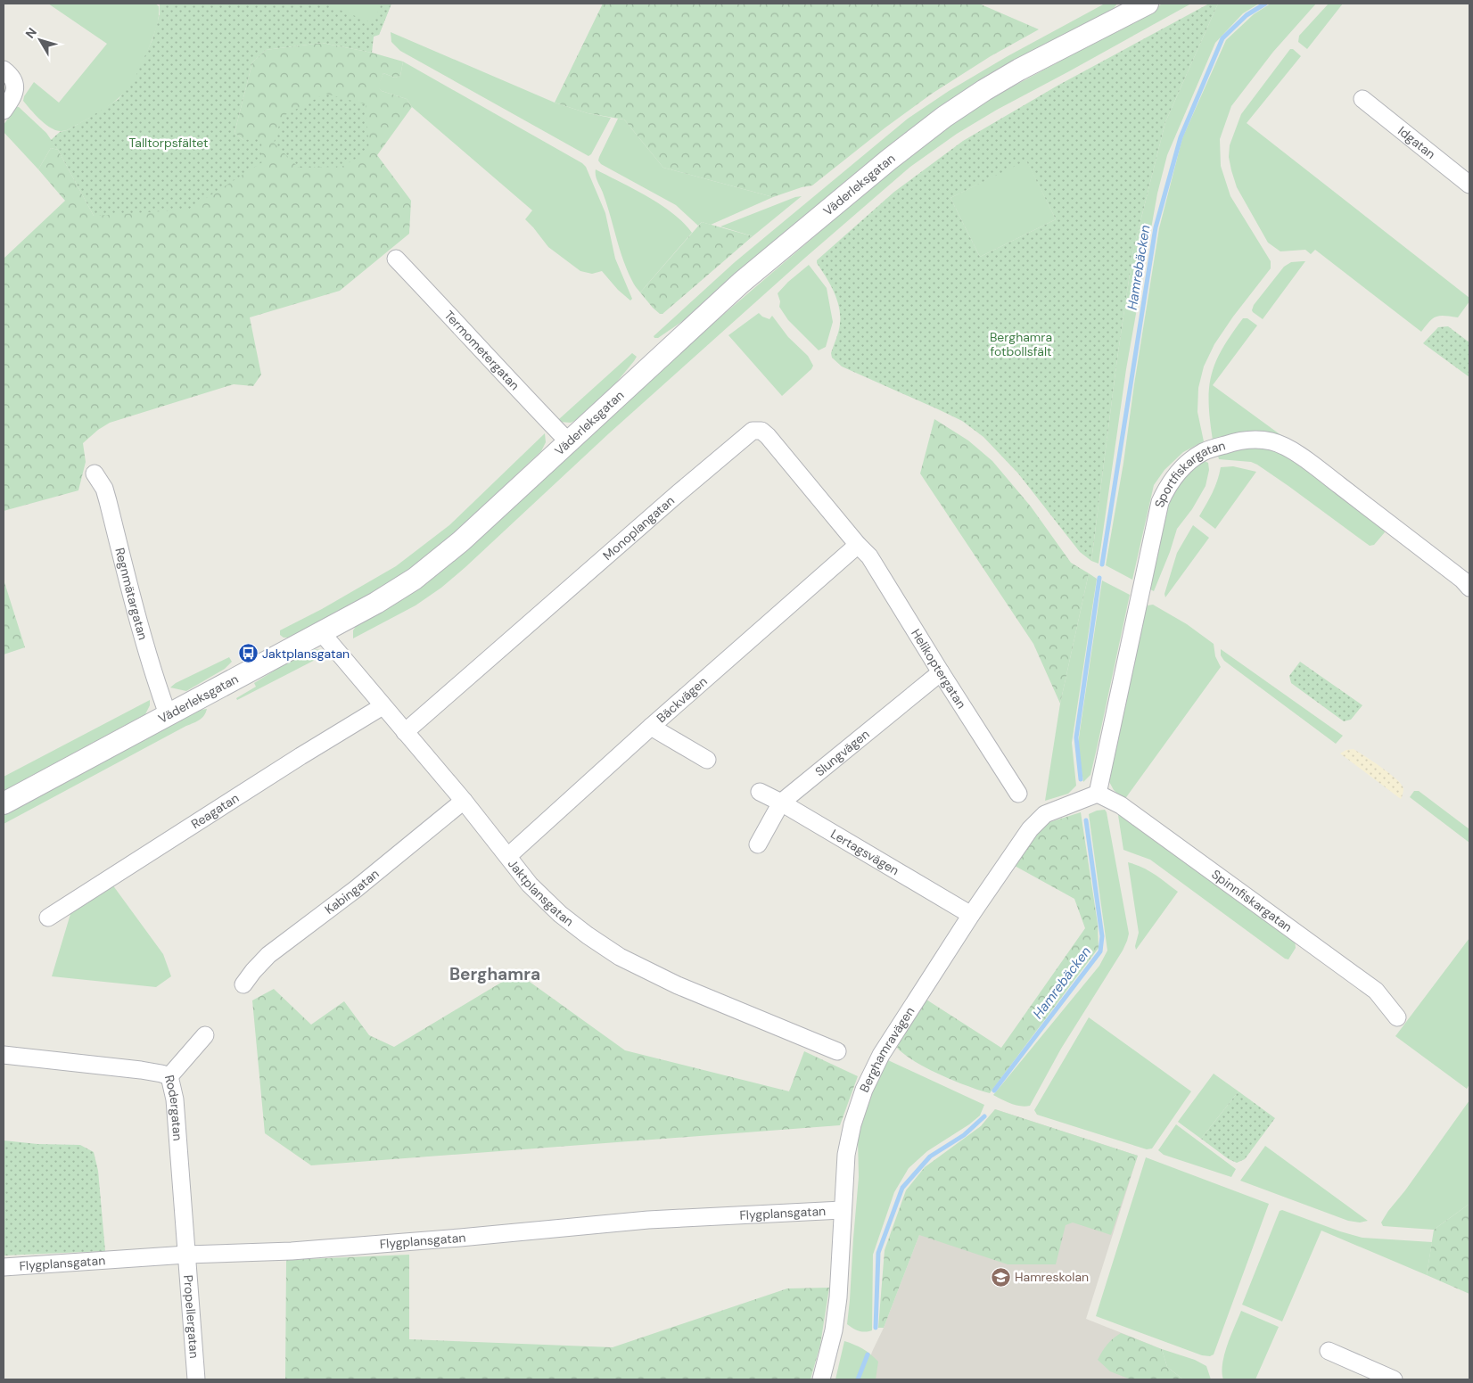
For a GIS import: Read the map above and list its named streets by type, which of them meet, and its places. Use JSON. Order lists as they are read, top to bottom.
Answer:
{
  "streets": {
    "street": [
      "Idgatan",
      "Väderleksgatan",
      "Termometergatan",
      "Sportfiskargatan",
      "Monoplangatan",
      "Regnmätargatan",
      "Helikoptergatan",
      "Bäckvägen",
      "Slungvägen",
      "Reagatan",
      "Lertagsvägen",
      "Kabingatan",
      "Jaktplansgatan",
      "Spinnfiskargatan",
      "Berghamravägen",
      "Rodergatan",
      "Flygplansgatan",
      "Propellergatan"
    ]
  },
  "crossings": [
    ["Väderleksgatan", "Termometergatan"],
    ["Väderleksgatan", "Regnmätargatan"],
    ["Väderleksgatan", "Jaktplansgatan"],
    ["Sportfiskargatan", "Spinnfiskargatan"],
    ["Sportfiskargatan", "Berghamravägen"],
    ["Monoplangatan", "Helikoptergatan"],
    ["Monoplangatan", "Bäckvägen"],
    ["Monoplangatan", "Jaktplansgatan"],
    ["Helikoptergatan", "Bäckvägen"],
    ["Helikoptergatan", "Slungvägen"],
    ["Bäckvägen", "Jaktplansgatan"],
    ["Slungvägen", "Lertagsvägen"],
    ["Reagatan", "Jaktplansgatan"],
    ["Lertagsvägen", "Berghamravägen"],
    ["Kabingatan", "Jaktplansgatan"],
    ["Spinnfiskargatan", "Berghamravägen"],
    ["Berghamravägen", "Flygplansgatan"],
    ["Rodergatan", "Flygplansgatan"],
    ["Rodergatan", "Propellergatan"],
    ["Flygplansgatan", "Propellergatan"]
  ],
  "districts": ["Berghamra"],
  "water": ["Hamrebäcken"],
  "parks": ["Talltorpsfältet", "Berghamra fotbollsfält"],
  "places": {
    "bus stop": ["Jaktplansgatan"],
    "school or university": ["Hamreskolan"]
  },
  "north": "top left"
}
